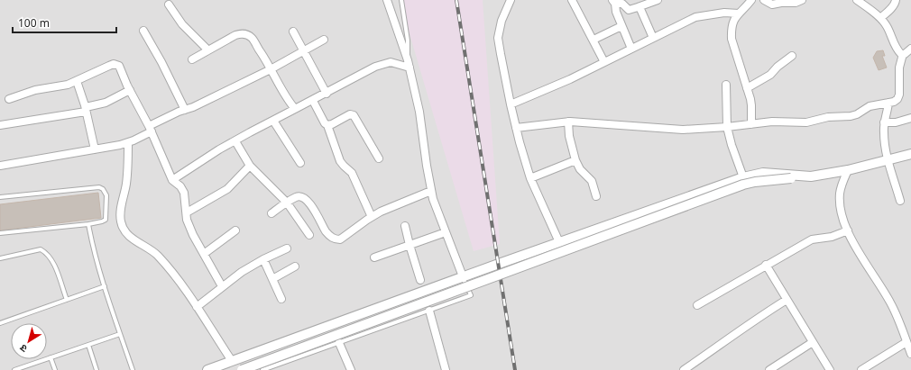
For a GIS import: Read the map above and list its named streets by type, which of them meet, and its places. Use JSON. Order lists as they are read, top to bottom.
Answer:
{
  "scale_bar": "100 m",
  "north": "bottom left"
}
